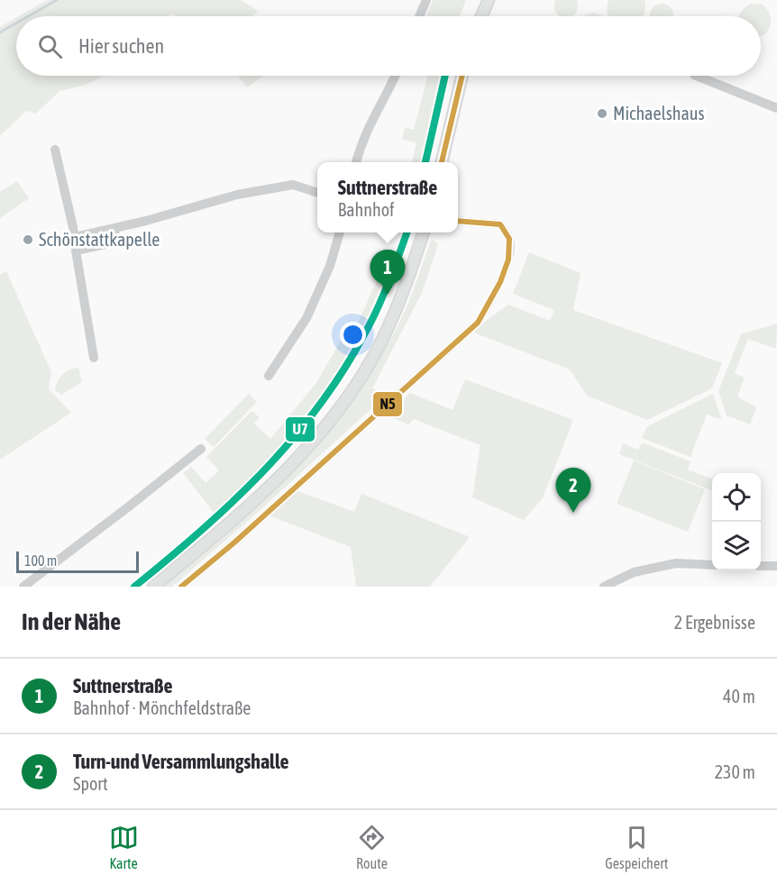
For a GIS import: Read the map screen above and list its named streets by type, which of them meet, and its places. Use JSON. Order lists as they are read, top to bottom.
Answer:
{
  "places": ["Michaelshaus", "Schönstattkapelle"],
  "lines": ["transit line U7", "transit line N5"],
  "scale_bar": "100 m",
  "page": {
    "search": "Hier suchen",
    "popup": ["Suttnerstraße", "Bahnhof"],
    "pins": ["1", "2"],
    "scale": "100 m",
    "heading": ["In der Nähe", "2 Ergebnisse"],
    "list": [
      {
        "mark": "1",
        "name": "Suttnerstraße",
        "note": "Bahnhof · Mönchfeldstraße",
        "value": "40 m"
      },
      {
        "mark": "2",
        "name": "Turn-und Versammlungshalle",
        "note": "Sport",
        "value": "230 m"
      }
    ],
    "nav": ["Karte", "Route", "Gespeichert"]
  }
}
